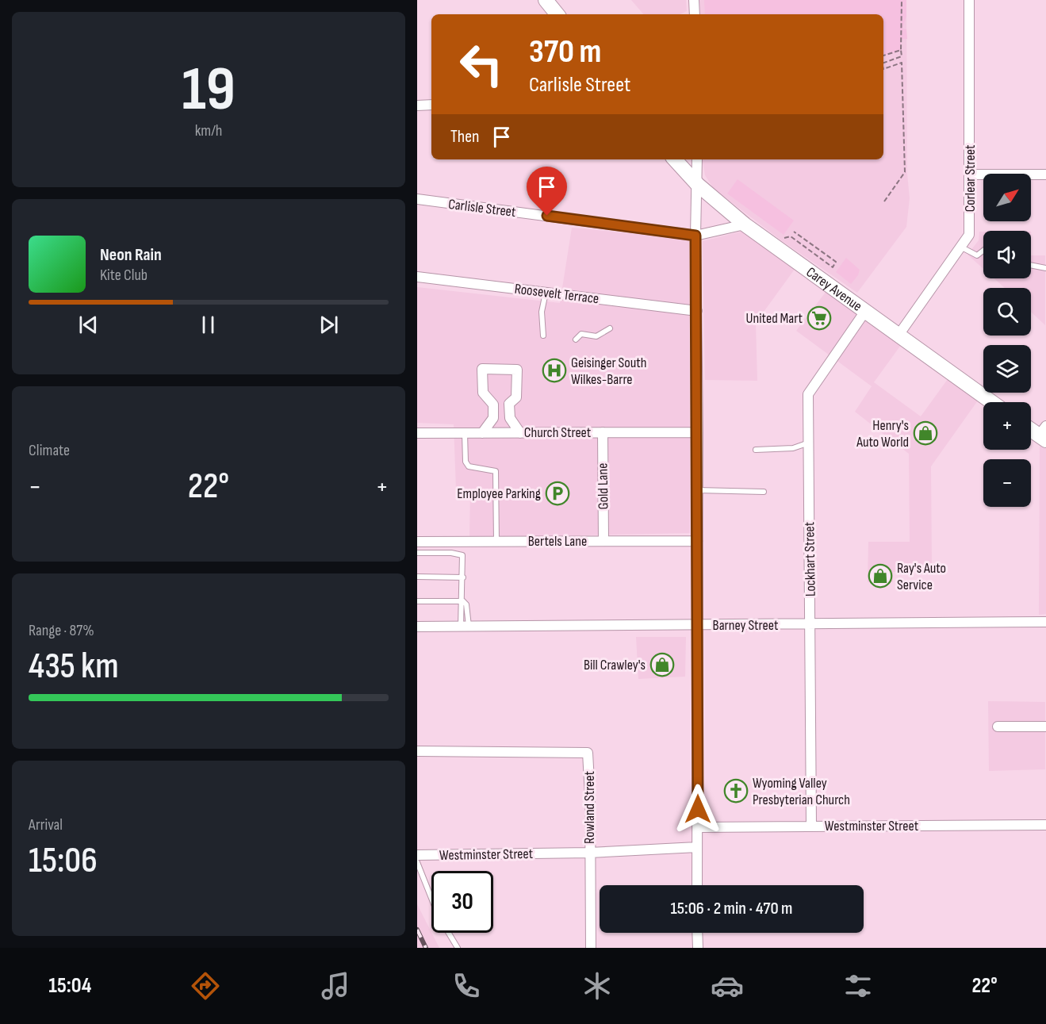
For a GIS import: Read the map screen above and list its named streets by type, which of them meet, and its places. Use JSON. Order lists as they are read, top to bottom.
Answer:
{
  "streets": {
    "main road": ["Carey Avenue"],
    "street": [
      "Corlear Street",
      "Carlisle Street",
      "Roosevelt Terrace",
      "Church Street",
      "Gold Lane",
      "Bertels Lane",
      "Lockhart Street",
      "Barney Street",
      "Rowland Street",
      "Westminster Street"
    ]
  },
  "crossings": [
    ["Corlear Street", "Carey Avenue"],
    ["Carlisle Street", "Carey Avenue"],
    ["Carey Avenue", "Lockhart Street"],
    ["Church Street", "Gold Lane"],
    ["Gold Lane", "Bertels Lane"],
    ["Lockhart Street", "Barney Street"],
    ["Lockhart Street", "Westminster Street"],
    ["Rowland Street", "Westminster Street"]
  ],
  "places": {
    "supermarket": ["United Mart"],
    "hospital": ["Geisinger South Wilkes-Barre"],
    "shop": ["Henry's Auto World", "Ray's Auto Service", "Bill Crawley's"],
    "parking": ["Employee Parking"],
    "church": ["Wyoming Valley Presbyterian Church"]
  },
  "north": "top right",
  "page": {
    "tile": [
      ["19", "km/h"],
      "Climate",
      ["Range · 87%", "435 km"],
      ["Arrival", "15:06"]
    ],
    "turn": ["370 m", "Carlisle Street"],
    "then": "Then",
    "map_buttons": ["+", "−"],
    "song": ["Neon Rain", "Kite Club"],
    "heat": ["−", "22°", "+"],
    "limit": "30",
    "trip": "15:06 · 2 min · 470 m",
    "tabs": ["15:04", "22°"]
  }
}
